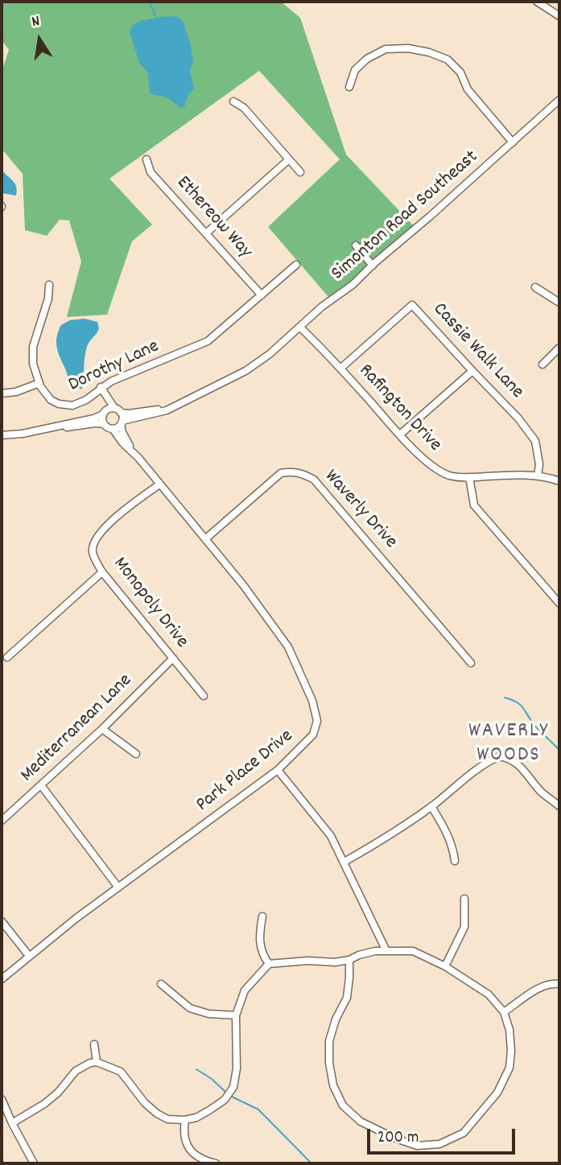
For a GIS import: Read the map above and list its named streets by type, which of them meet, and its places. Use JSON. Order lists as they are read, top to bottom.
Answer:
{
  "streets": {
    "street": [
      "Simonton Road Southeast",
      "Ethereow Way",
      "Cassie Walk Lane",
      "Dorothy Lane",
      "Rafington Drive",
      "Waverly Drive",
      "Monopoly Drive",
      "Mediterranean Lane",
      "Park Place Drive"
    ]
  },
  "crossings": [
    ["Simonton Road Southeast", "Rafington Drive"],
    ["Ethereow Way", "Dorothy Lane"],
    ["Cassie Walk Lane", "Rafington Drive"],
    ["Waverly Drive", "Park Place Drive"],
    ["Monopoly Drive", "Mediterranean Lane"],
    ["Monopoly Drive", "Park Place Drive"]
  ],
  "districts": ["WAVERLY WOODS"],
  "scale_bar": "200 m",
  "north": "top"
}
